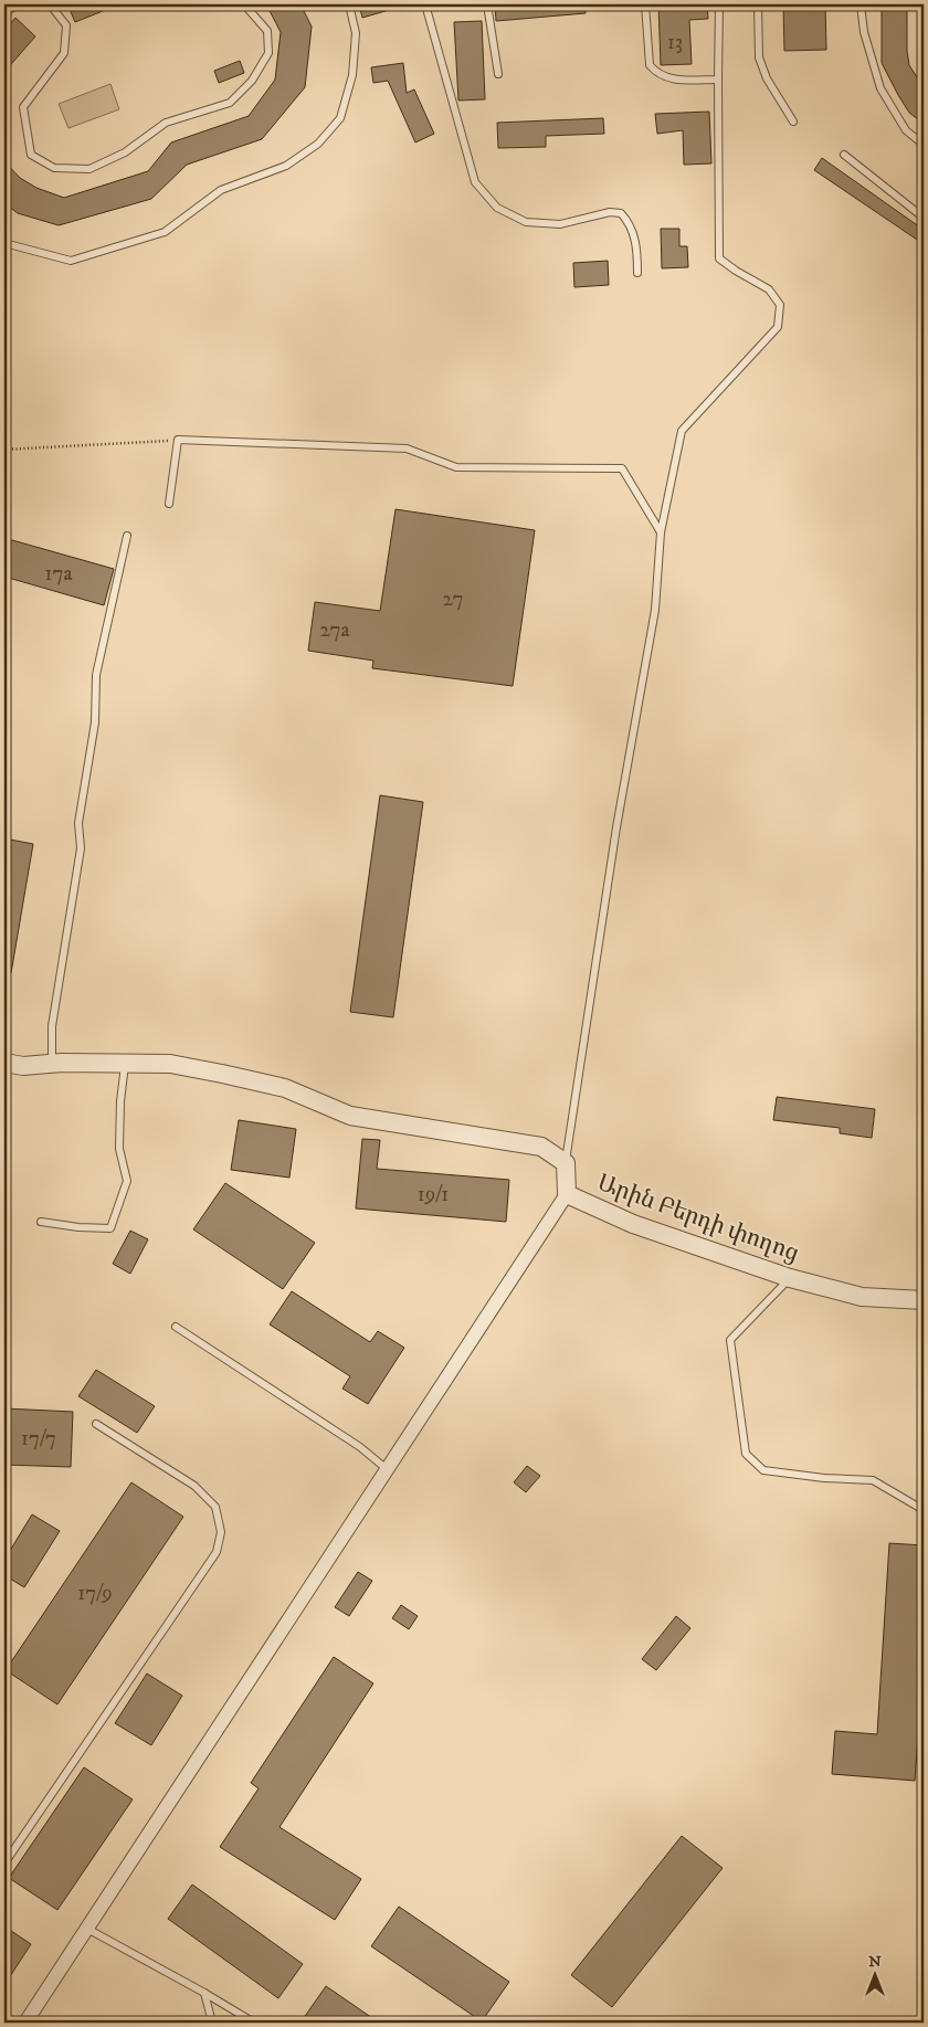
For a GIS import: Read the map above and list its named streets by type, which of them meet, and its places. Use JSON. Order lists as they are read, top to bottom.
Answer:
{
  "streets": {
    "street": ["Արին Բերդի փողոց"]
  },
  "house_numbers": [
    "13",
    "17a",
    "27",
    "27a",
    "19/1",
    "17/7",
    "17/9"
  ],
  "north": "top"
}
